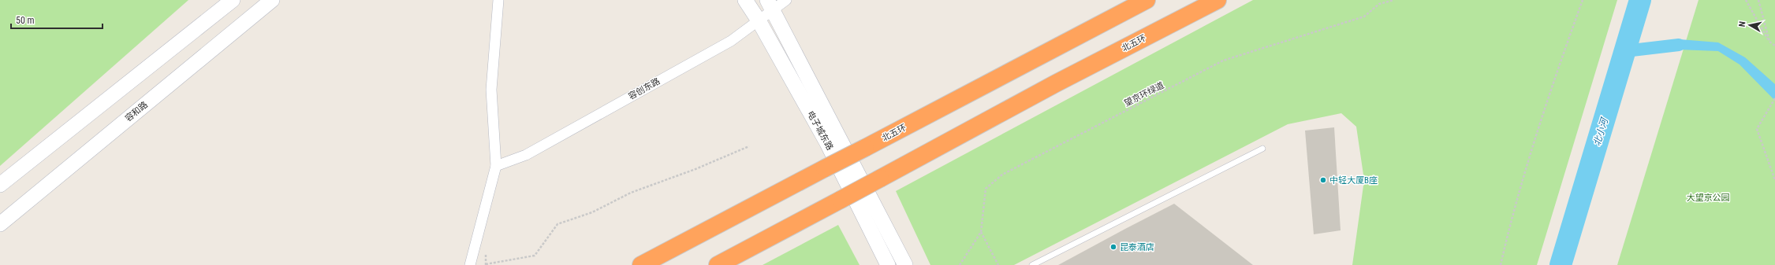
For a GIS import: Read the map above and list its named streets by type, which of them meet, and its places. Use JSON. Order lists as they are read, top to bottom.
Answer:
{
  "streets": {
    "highway": ["北五环"],
    "main road": ["容和路", "电子城东路"],
    "street": ["容创东路"],
    "path": ["望京环绿道"]
  },
  "crossings": [
    ["容创东路", "电子城东路"]
  ],
  "water": ["北小河"],
  "parks": ["大望京公园"],
  "places": ["中轻大厦B座", "昆泰酒店"],
  "scale_bar": "50 m",
  "north": "left"
}
